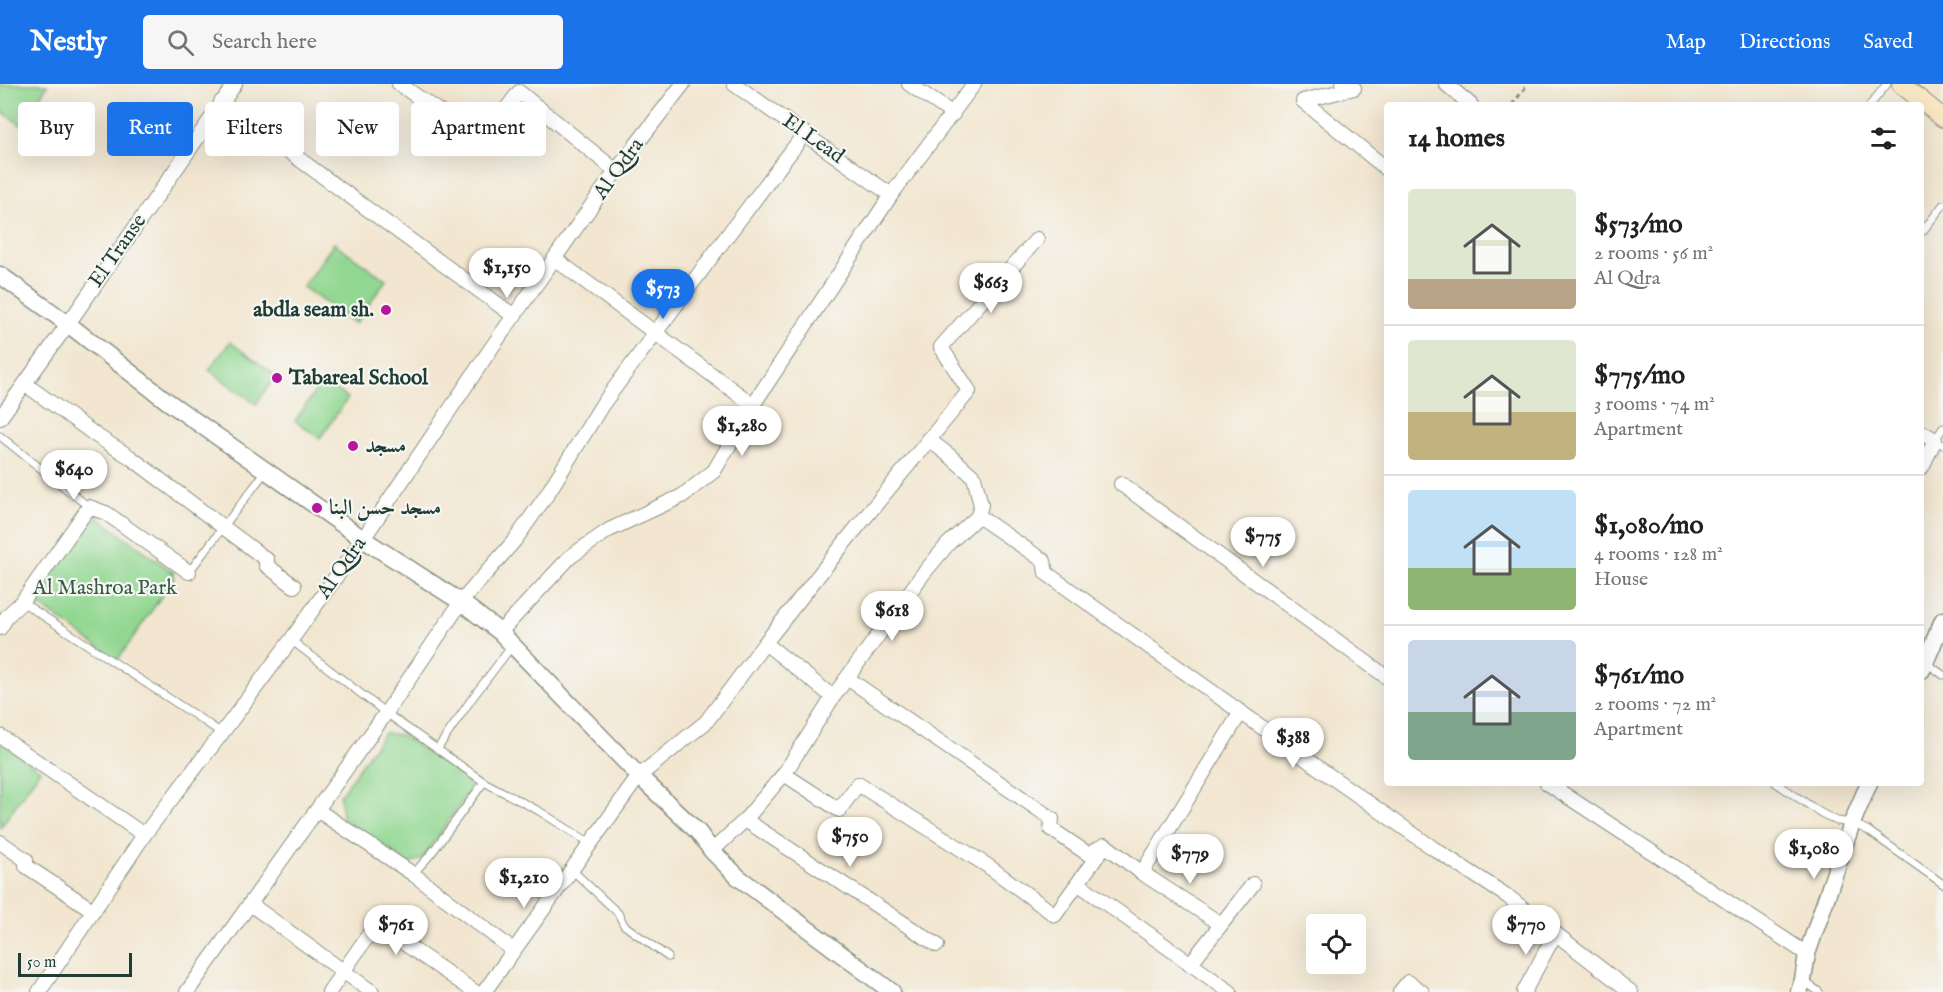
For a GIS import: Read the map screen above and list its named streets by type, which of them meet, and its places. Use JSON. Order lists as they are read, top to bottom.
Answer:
{
  "streets": {
    "street": ["El Lead", "Al Qdra", "El Transe"]
  },
  "parks": ["Al Mashroa Park"],
  "places": [
    "abdla seam sh.",
    "Tabareal School",
    "مسجد",
    "مسجد حسن البنا"
  ],
  "scale_bar": "50 m",
  "page": {
    "header": "Nestly",
    "search": "Search here",
    "nav": ["Map", "Directions", "Saved"],
    "chip": [
      "Buy",
      "Rent",
      "Filters",
      "New",
      "Apartment"
    ],
    "heading": "14 homes",
    "list": [
      {
        "name": "$573/mo",
        "note": "2 rooms · 56 m² · Al Qdra"
      },
      {
        "name": "$775/mo",
        "note": "3 rooms · 74 m² · Apartment"
      },
      {
        "name": "$1,080/mo",
        "note": "4 rooms · 128 m² · House"
      },
      {
        "name": "$761/mo",
        "note": "2 rooms · 72 m² · Apartment"
      }
    ],
    "price": [
      "$1,150",
      "$663",
      "$573",
      "$1,280",
      "$640",
      "$775",
      "$618",
      "$388",
      "$750",
      "$1,080",
      "$779",
      "$1,210",
      "$761",
      "$770"
    ],
    "scale": "50 m"
  }
}
